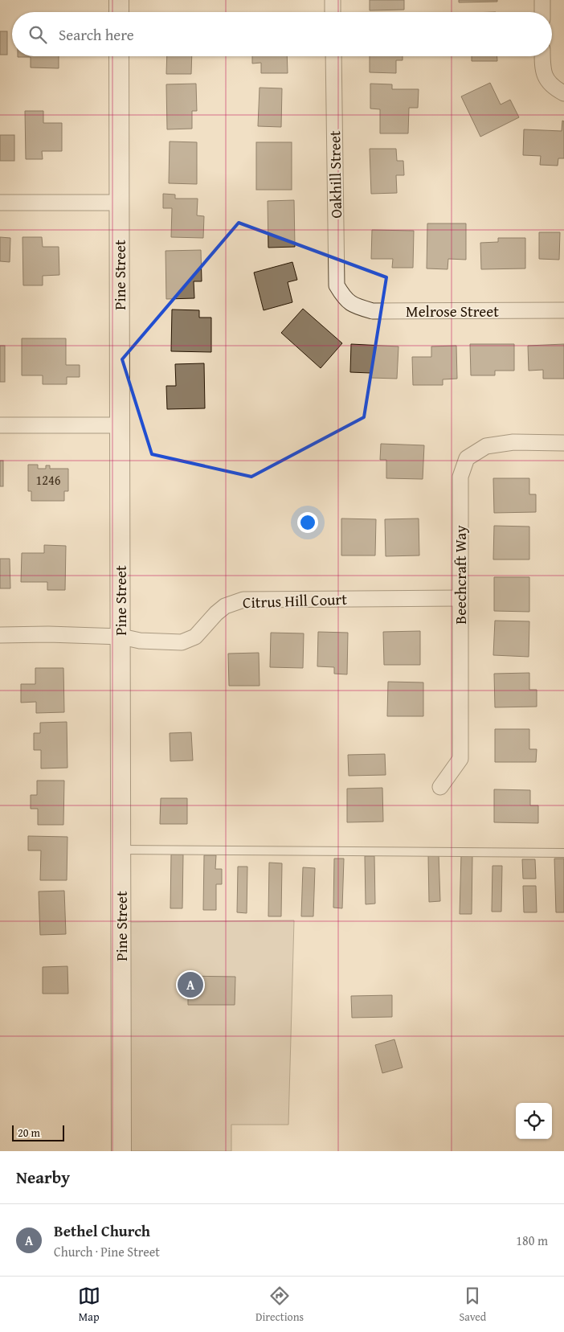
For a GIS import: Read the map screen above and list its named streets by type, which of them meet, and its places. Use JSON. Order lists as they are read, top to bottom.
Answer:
{
  "streets": {
    "street": [
      "Oakhill Street",
      "Pine Street",
      "Melrose Street",
      "Beechcraft Way",
      "Citrus Hill Court"
    ]
  },
  "crossings": [
    ["Oakhill Street", "Melrose Street"],
    ["Pine Street", "Citrus Hill Court"],
    ["Beechcraft Way", "Citrus Hill Court"]
  ],
  "house_numbers": ["1246"],
  "scale_bar": "20 m",
  "page": {
    "search": "Search here",
    "pins": "A",
    "scale": "20 m",
    "heading": "Nearby",
    "list": [
      {
        "mark": "A",
        "name": "Bethel Church",
        "note": "Church · Pine Street",
        "value": "180 m"
      }
    ],
    "nav": ["Map", "Directions", "Saved"]
  }
}
